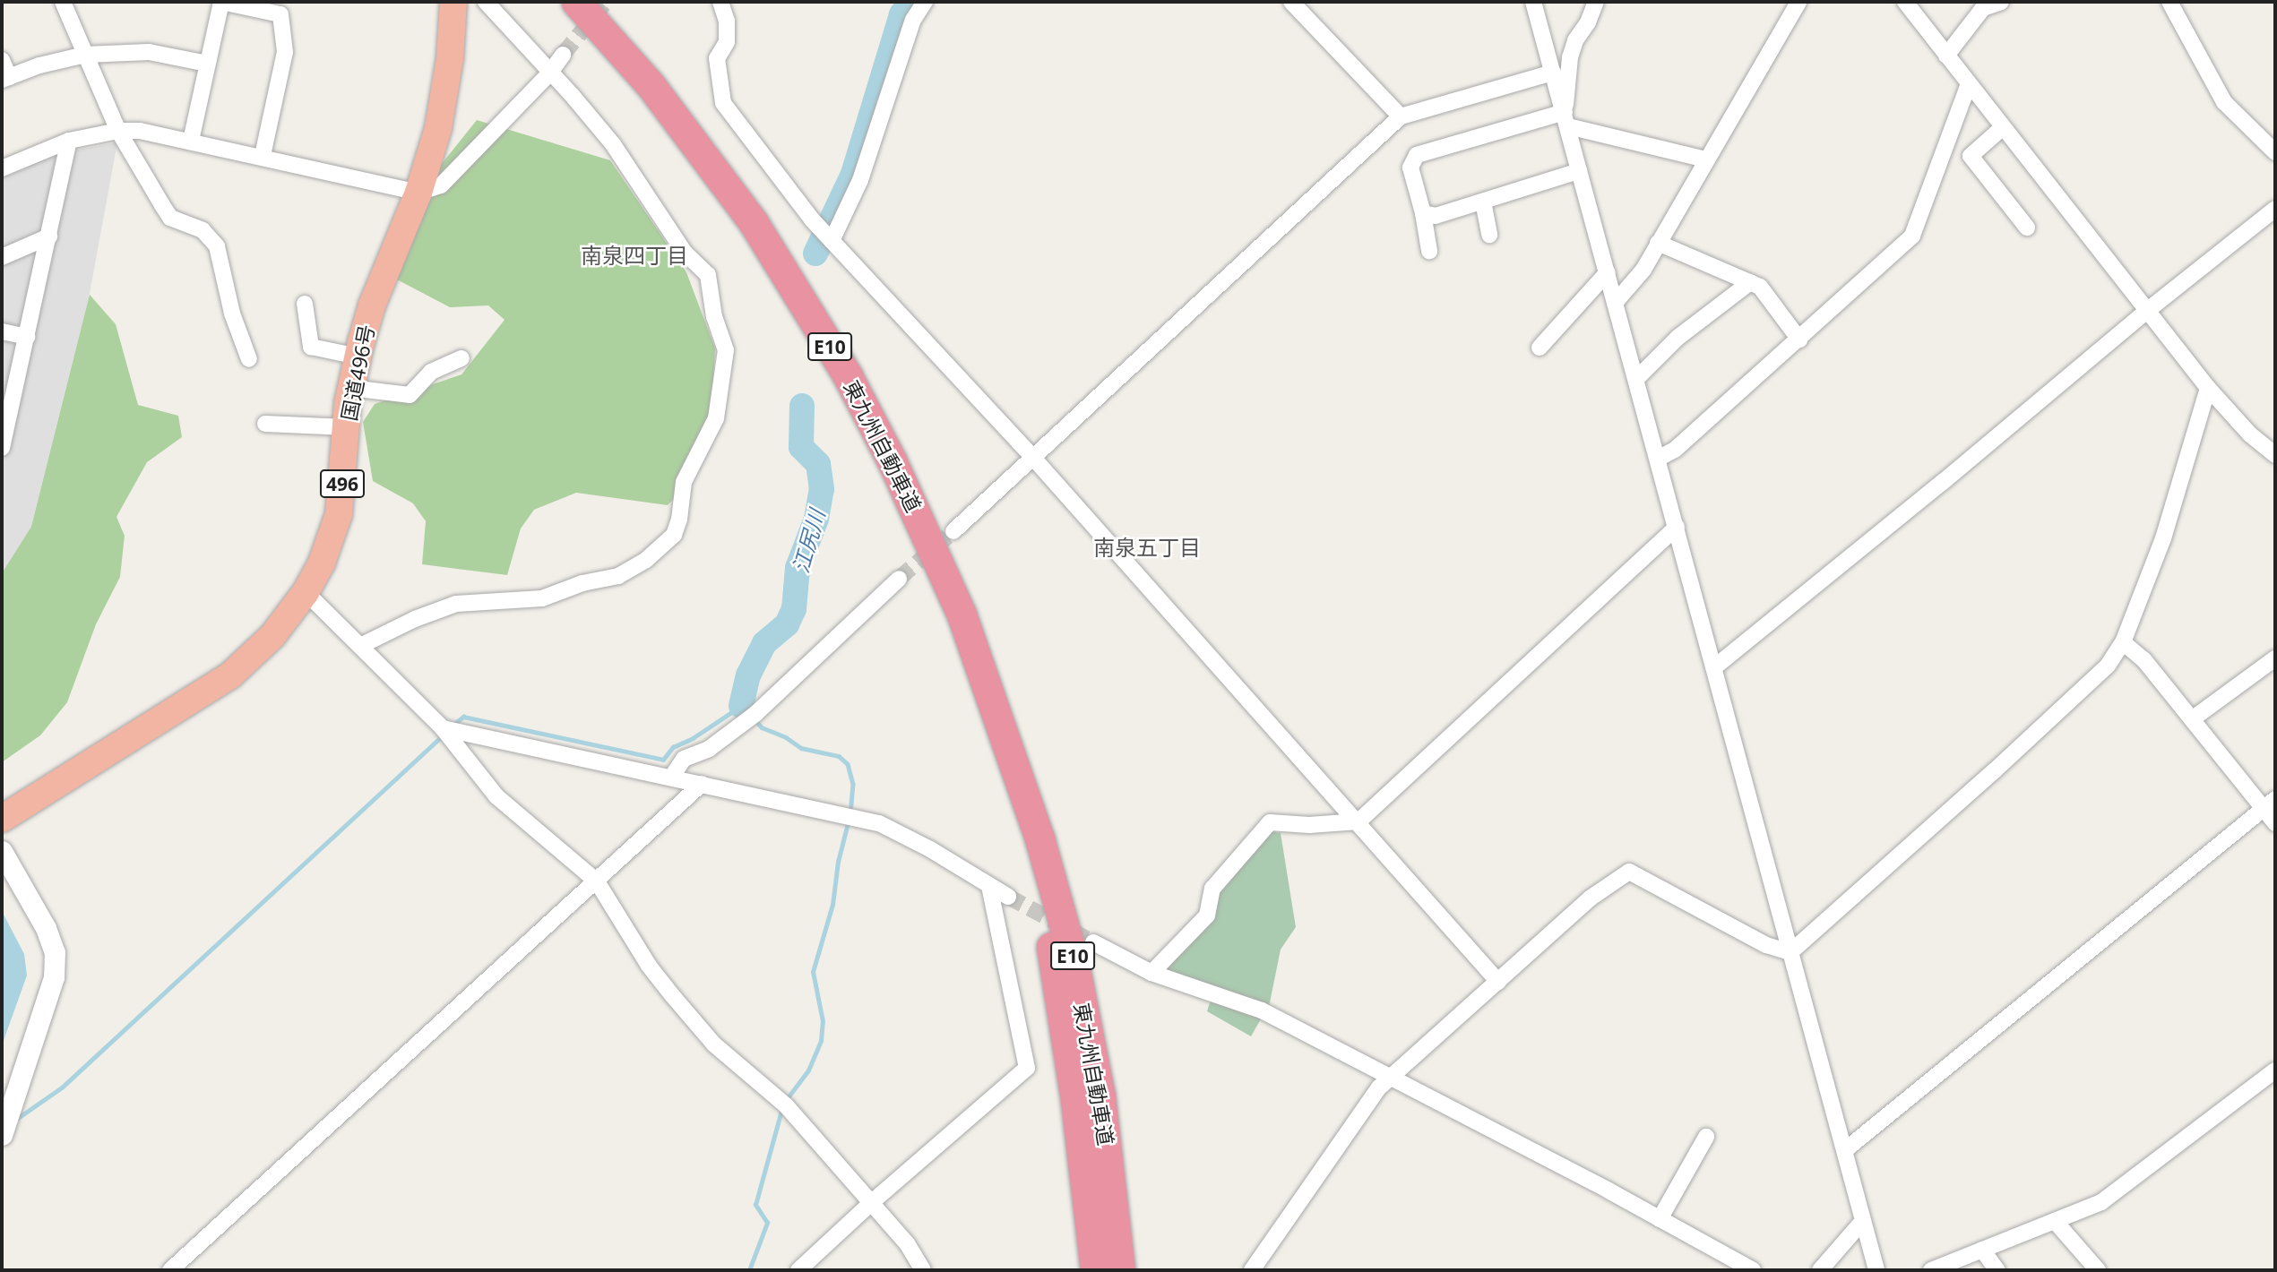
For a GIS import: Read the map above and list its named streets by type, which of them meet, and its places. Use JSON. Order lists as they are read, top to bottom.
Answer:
{
  "streets": {
    "highway": [
      "E10",
      "国道496号",
      "東九州自動車道",
      "496"
    ]
  },
  "districts": ["南泉四丁目", "南泉五丁目"],
  "water": ["江尻川"]
}
